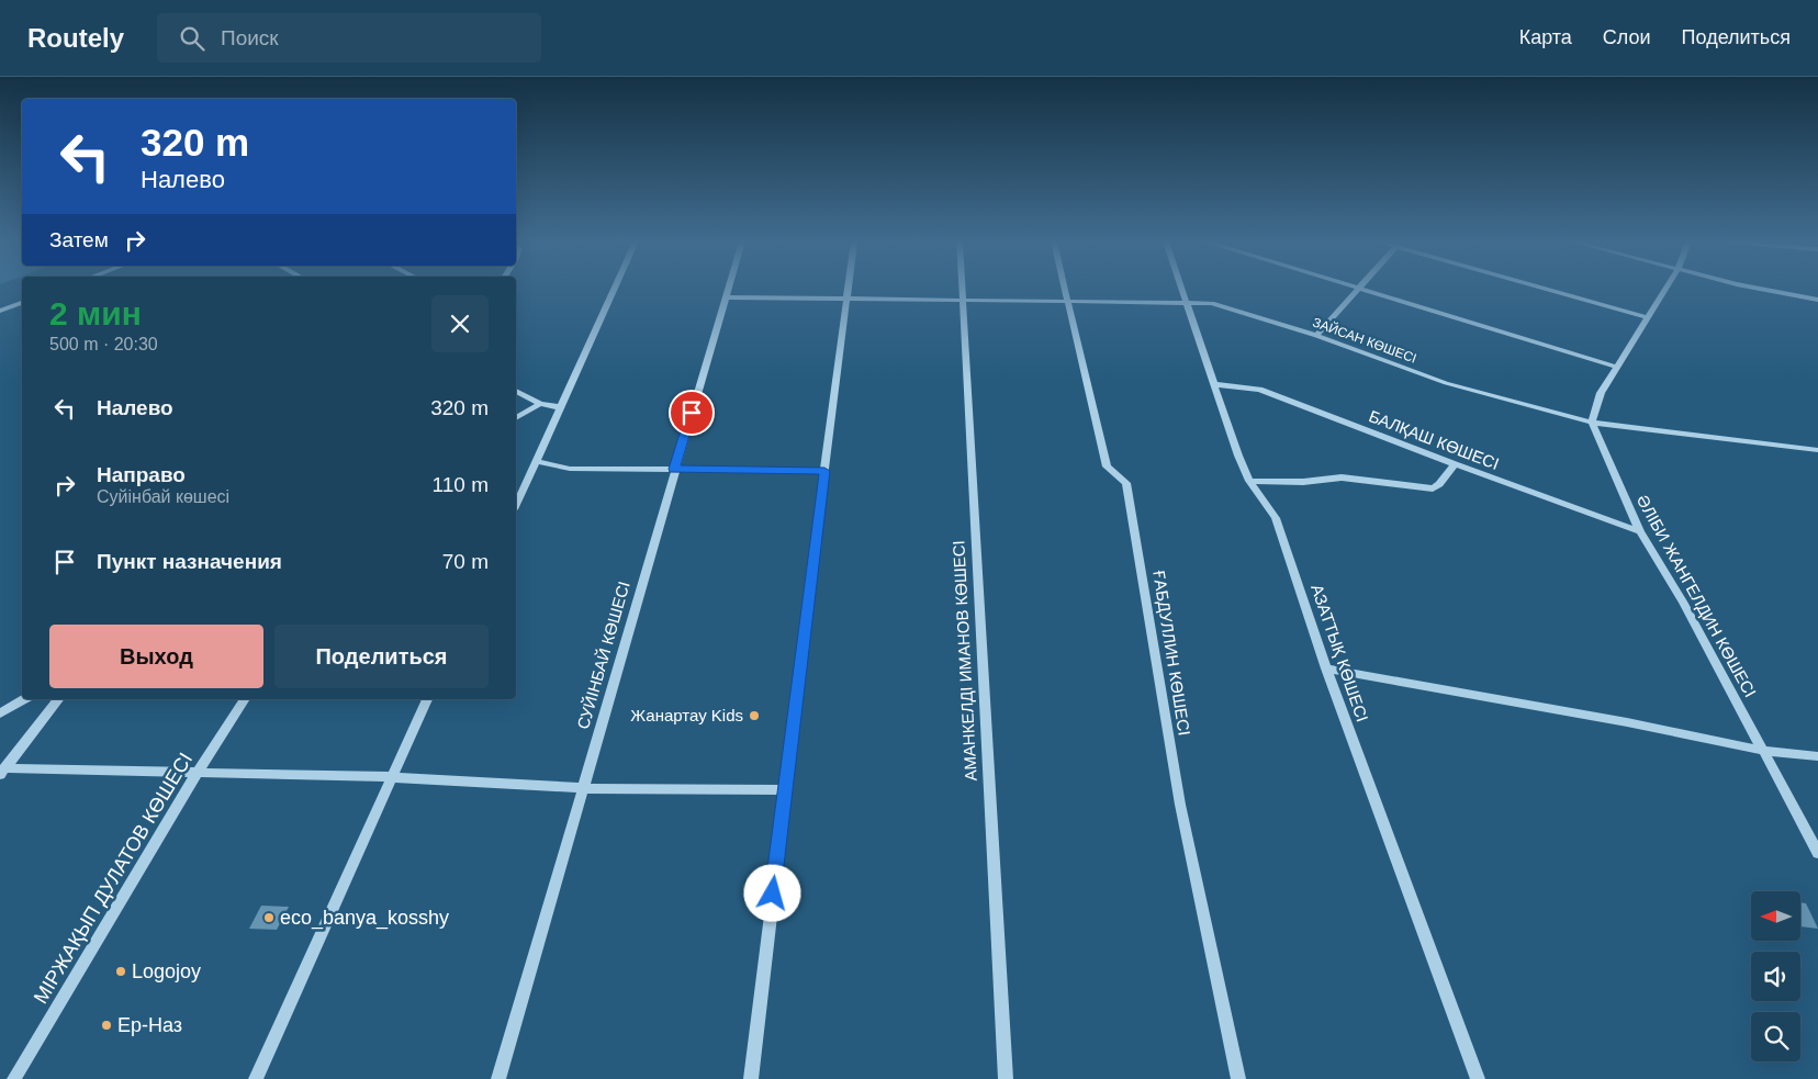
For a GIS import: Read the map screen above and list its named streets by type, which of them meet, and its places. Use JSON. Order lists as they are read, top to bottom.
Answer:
{
  "streets": {
    "street": [
      "ЗАЙСАН КӨШЕСІ",
      "БАЛҚАШ КӨШЕСІ",
      "ӘЛІБИ ЖАНГЕЛДИН КӨШЕСІ",
      "ҒАБДУЛЛИН КӨШЕСІ",
      "АЗАТТЫҚ КӨШЕСІ",
      "СУЙІНБАЙ КӨШЕСІ",
      "АМАНКЕЛДІ ИМАНОВ КӨШЕСІ",
      "МІРЖАҚЫП ДУЛАТОВ КӨШЕСІ"
    ]
  },
  "crossings": [
    ["ЗАЙСАН КӨШЕСІ", "ӘЛІБИ ЖАНГЕЛДИН КӨШЕСІ"],
    ["ЗАЙСАН КӨШЕСІ", "ҒАБДУЛЛИН КӨШЕСІ"],
    ["ЗАЙСАН КӨШЕСІ", "АЗАТТЫҚ КӨШЕСІ"],
    ["ЗАЙСАН КӨШЕСІ", "СУЙІНБАЙ КӨШЕСІ"],
    ["ЗАЙСАН КӨШЕСІ", "АМАНКЕЛДІ ИМАНОВ КӨШЕСІ"],
    ["БАЛҚАШ КӨШЕСІ", "ӘЛІБИ ЖАНГЕЛДИН КӨШЕСІ"],
    ["БАЛҚАШ КӨШЕСІ", "АЗАТТЫҚ КӨШЕСІ"]
  ],
  "places": [
    "Жанартау Kids",
    "eco_banya_kosshy",
    "Logojoy",
    "Ер-Наз"
  ],
  "north": "left",
  "page": {
    "header": "Routely",
    "search": "Поиск",
    "nav": ["Карта", "Слои", "Поделиться"],
    "turn": ["320 m", "Налево"],
    "then": "Затем",
    "heading": ["2 мин", "500 m · 20:30"],
    "list": [
      {
        "name": "Налево",
        "value": "320 m"
      },
      {
        "name": "Направо",
        "note": "Суйінбай көшесі",
        "value": "110 m"
      },
      {
        "name": "Пункт назначения",
        "value": "70 m"
      }
    ],
    "buttons": ["Выход", "Поделиться"]
  }
}
